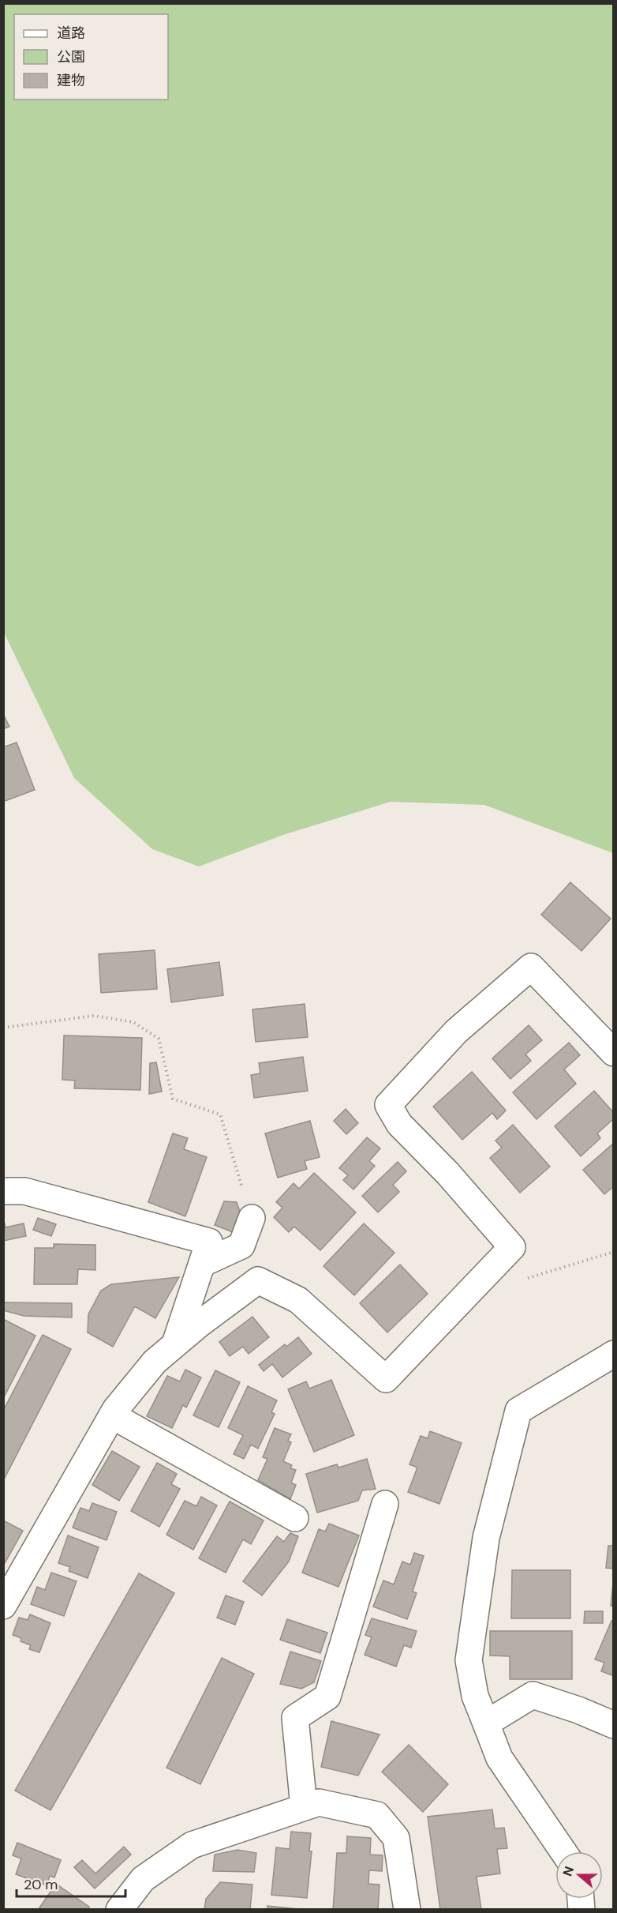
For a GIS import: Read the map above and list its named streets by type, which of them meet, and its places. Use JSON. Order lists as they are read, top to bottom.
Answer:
{
  "legend": ["道路", "公園", "建物"],
  "scale_bar": "20 m",
  "north": "left"
}
